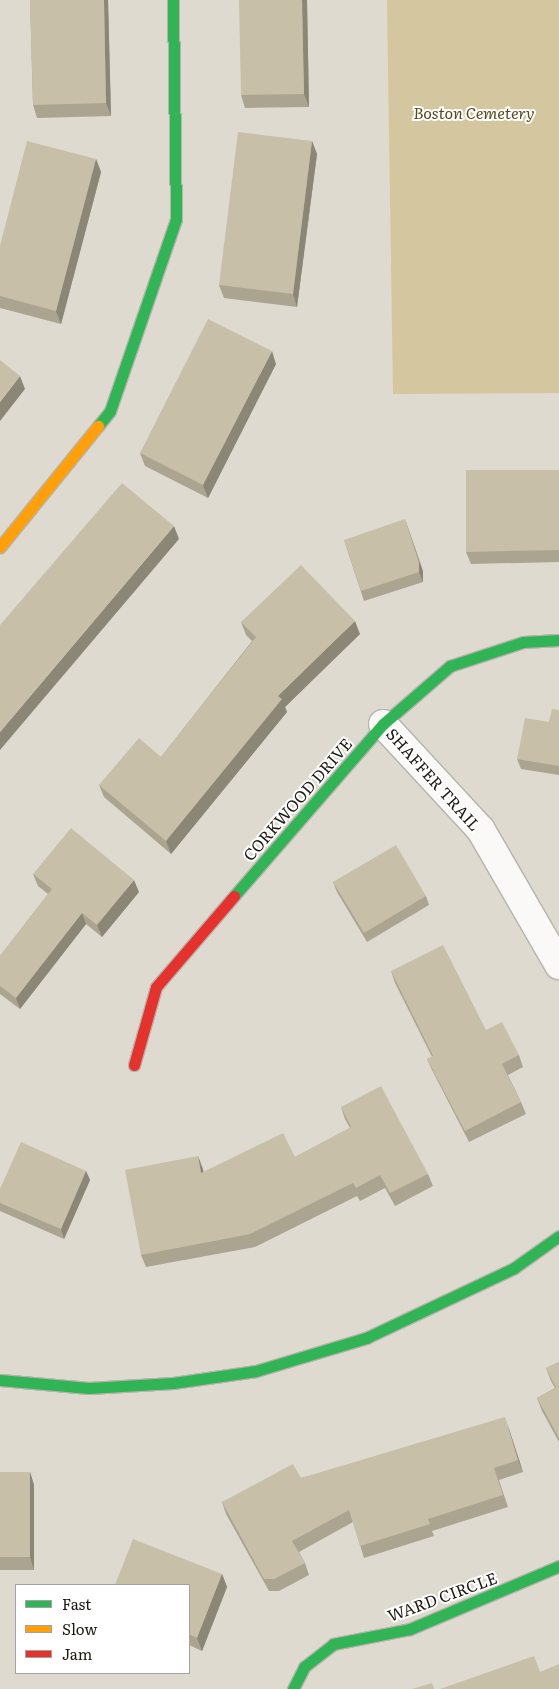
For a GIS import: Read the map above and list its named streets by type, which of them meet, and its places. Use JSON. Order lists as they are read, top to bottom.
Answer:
{
  "streets": {
    "street": ["SHAFFER TRAIL", "CORKWOOD DRIVE", "WARD CIRCLE"]
  },
  "crossings": [
    ["SHAFFER TRAIL", "CORKWOOD DRIVE"]
  ],
  "parks": ["Boston Cemetery"],
  "legend": ["Fast", "Slow", "Jam"]
}
